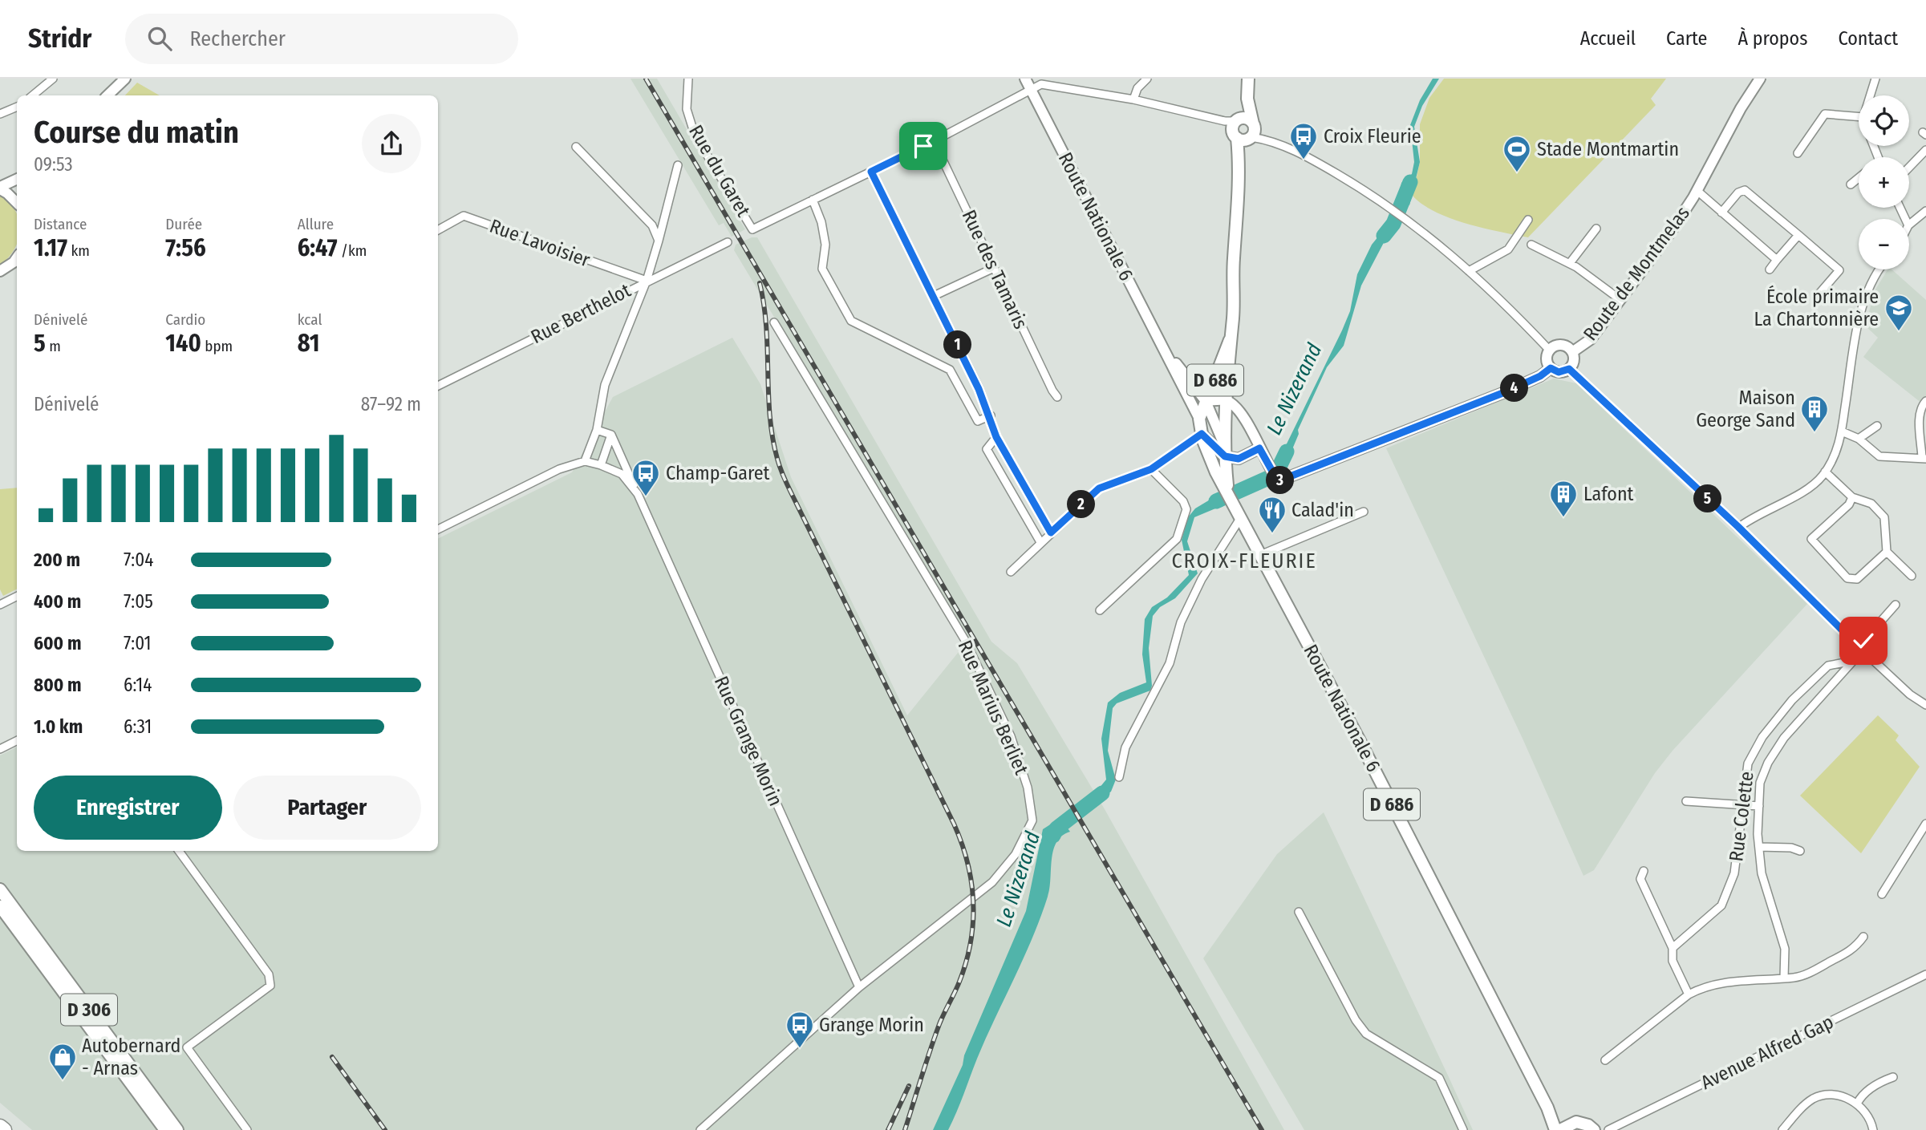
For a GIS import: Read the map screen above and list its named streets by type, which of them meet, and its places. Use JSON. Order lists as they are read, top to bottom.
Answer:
{
  "streets": {
    "main road": ["Route Nationale 6", "D 686", "D 306"],
    "street": [
      "Rue du Garet",
      "Rue Lavoisier",
      "Rue des Tamaris",
      "Route de Montmelas",
      "Rue Berthelot",
      "Rue Marius Berliet",
      "Rue Grange Morin",
      "Rue Colette",
      "Avenue Alfred Gap"
    ]
  },
  "crossings": [
    ["Route Nationale 6", "D 686"],
    ["Rue Lavoisier", "Rue Berthelot"],
    ["Rue Marius Berliet", "Rue Grange Morin"]
  ],
  "districts": ["CROIX-FLEURIE"],
  "water": ["Le Nizerand"],
  "places": {
    "bus stop": ["Croix Fleurie", "Champ-Garet", "Grange Morin"],
    "sports": ["Stade Montmartin"],
    "school or university": ["École primaire La Chartonnière"],
    "building": ["Maison George Sand", "Lafont"],
    "restaurant": ["Calad'in"],
    "shop": ["Autobernard - Arnas"]
  },
  "page": {
    "header": "Stridr",
    "search": "Rechercher",
    "nav": [
      "Accueil",
      "Carte",
      "À propos",
      "Contact"
    ],
    "map_buttons": ["+", "−"],
    "heading": ["Course du matin", "09:53"],
    "stats": [
      ["Distance", "1.17 km"],
      ["Durée", "7:56"],
      ["Allure", "6:47 /km"],
      ["Dénivelé", "5 m"],
      ["Cardio", "140 bpm"],
      ["kcal", "81"]
    ],
    "pins": [
      "1",
      "4",
      "3",
      "5",
      "2"
    ],
    "chart": ["Dénivelé", "87–92 m"],
    "list": [
      {
        "name": "200 m",
        "note": "7:04"
      },
      {
        "name": "400 m",
        "note": "7:05"
      },
      {
        "name": "600 m",
        "note": "7:01"
      },
      {
        "name": "800 m",
        "note": "6:14"
      },
      {
        "name": "1.0 km",
        "note": "6:31"
      }
    ],
    "buttons": ["Enregistrer", "Partager"]
  }
}
